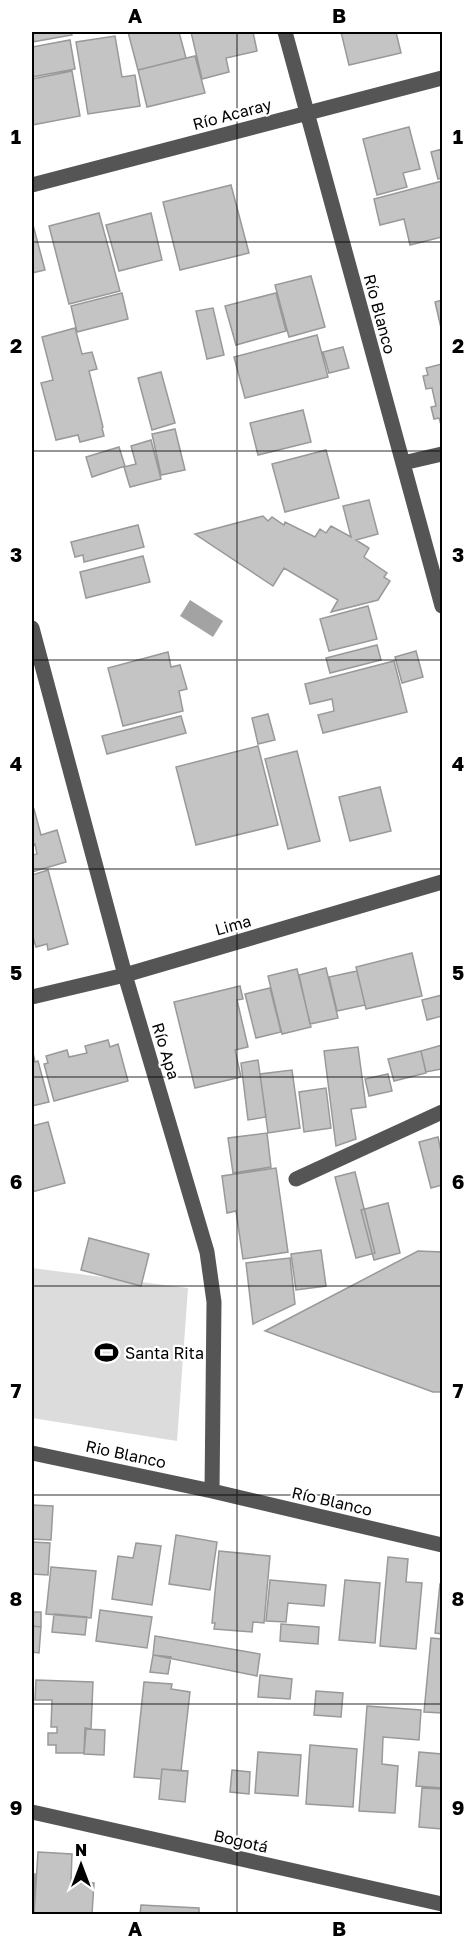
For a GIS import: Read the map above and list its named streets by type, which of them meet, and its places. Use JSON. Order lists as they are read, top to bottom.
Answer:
{
  "streets": {
    "street": [
      "Río Acaray",
      "Río Blanco",
      "Lima",
      "Río Apa",
      "Rio Blanco",
      "Bogotá"
    ]
  },
  "crossings": [
    ["Río Acaray", "Río Blanco"],
    ["Río Blanco", "Río Apa"],
    ["Río Blanco", "Rio Blanco"],
    ["Lima", "Río Apa"],
    ["Río Apa", "Rio Blanco"]
  ],
  "places": {
    "sports": ["Santa Rita"]
  },
  "north": "top",
  "grid": {
    "columns": ["A", "B"],
    "rows": [
      "1",
      "2",
      "3",
      "4",
      "5",
      "6",
      "7",
      "8",
      "9"
    ]
  }
}
